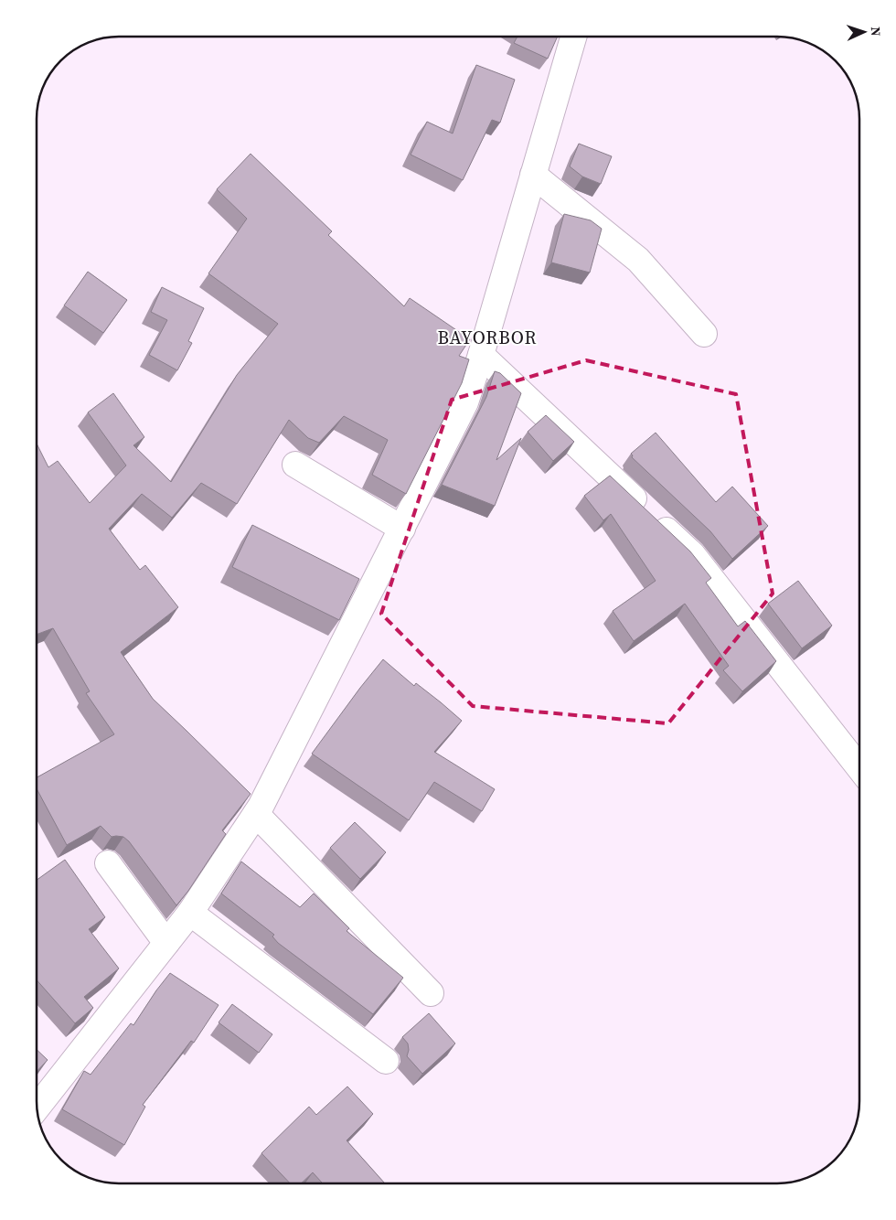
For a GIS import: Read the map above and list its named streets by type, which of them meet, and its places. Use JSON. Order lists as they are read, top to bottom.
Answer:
{
  "districts": ["BAYORBOR"],
  "north": "right"
}
